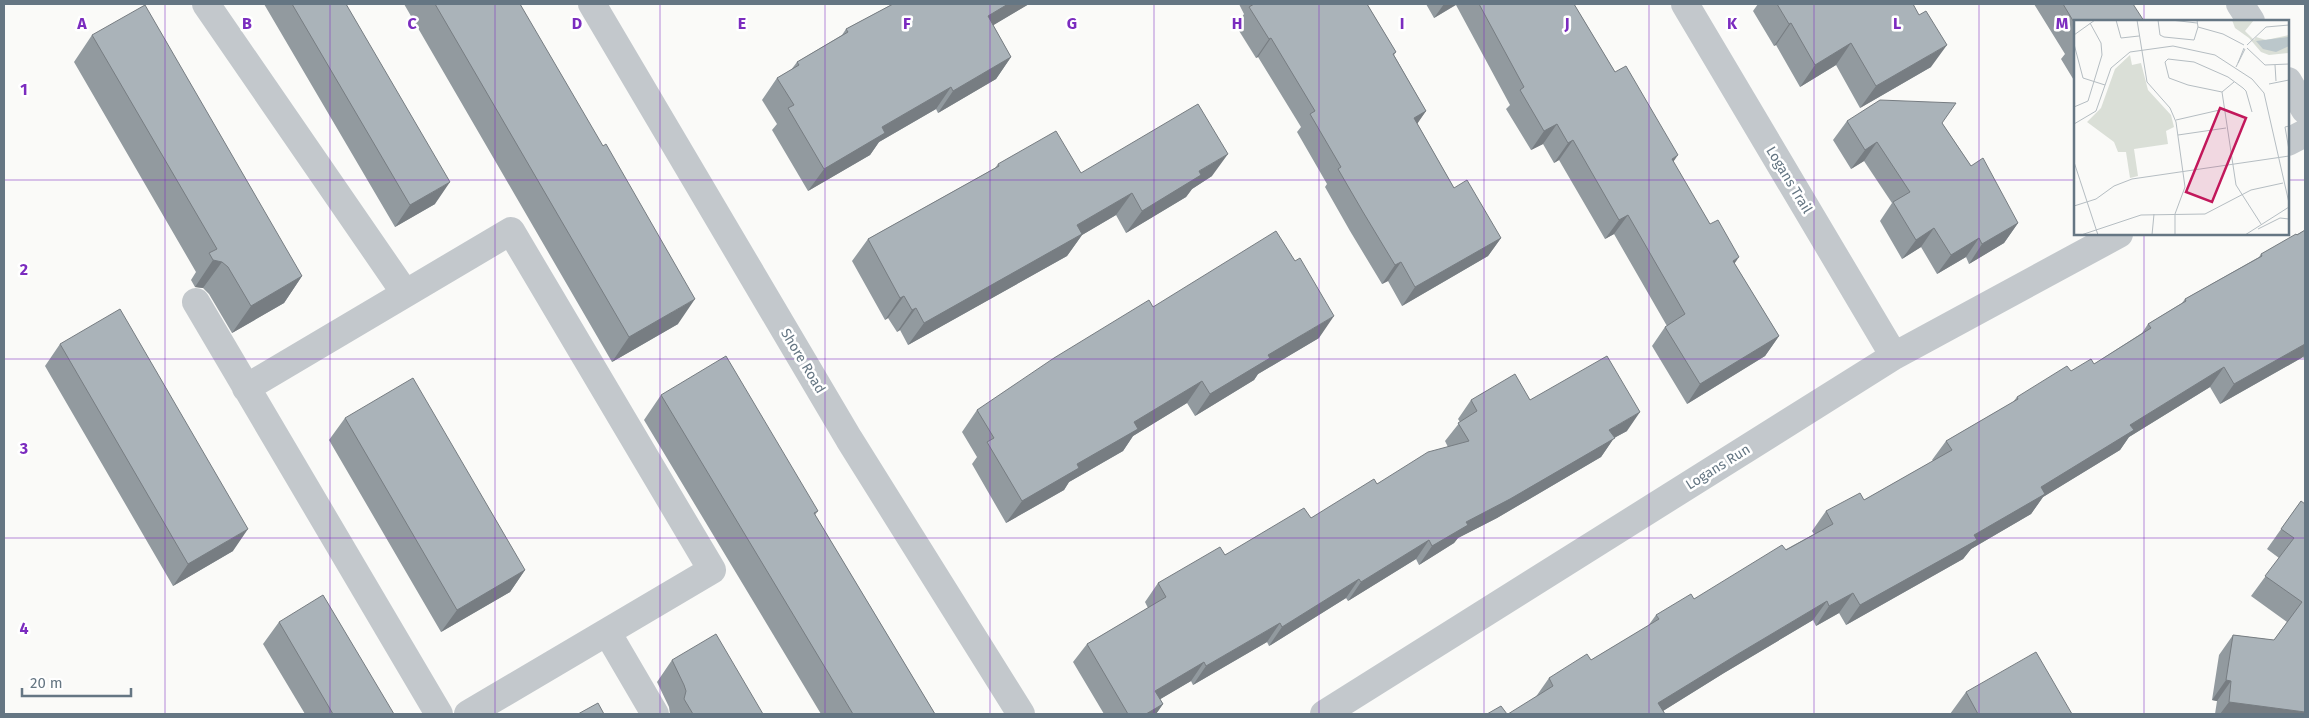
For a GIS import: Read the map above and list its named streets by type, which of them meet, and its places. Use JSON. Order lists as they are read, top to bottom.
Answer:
{
  "streets": {
    "street": ["Logans Trail", "Shore Road", "Logans Run"]
  },
  "crossings": [
    ["Logans Trail", "Logans Run"]
  ],
  "scale_bar": "20 m",
  "grid": {
    "columns": [
      "A",
      "B",
      "C",
      "D",
      "E",
      "F",
      "G",
      "H",
      "I",
      "J",
      "K",
      "L",
      "M"
    ],
    "rows": [
      "1",
      "2",
      "3",
      "4"
    ]
  }
}
